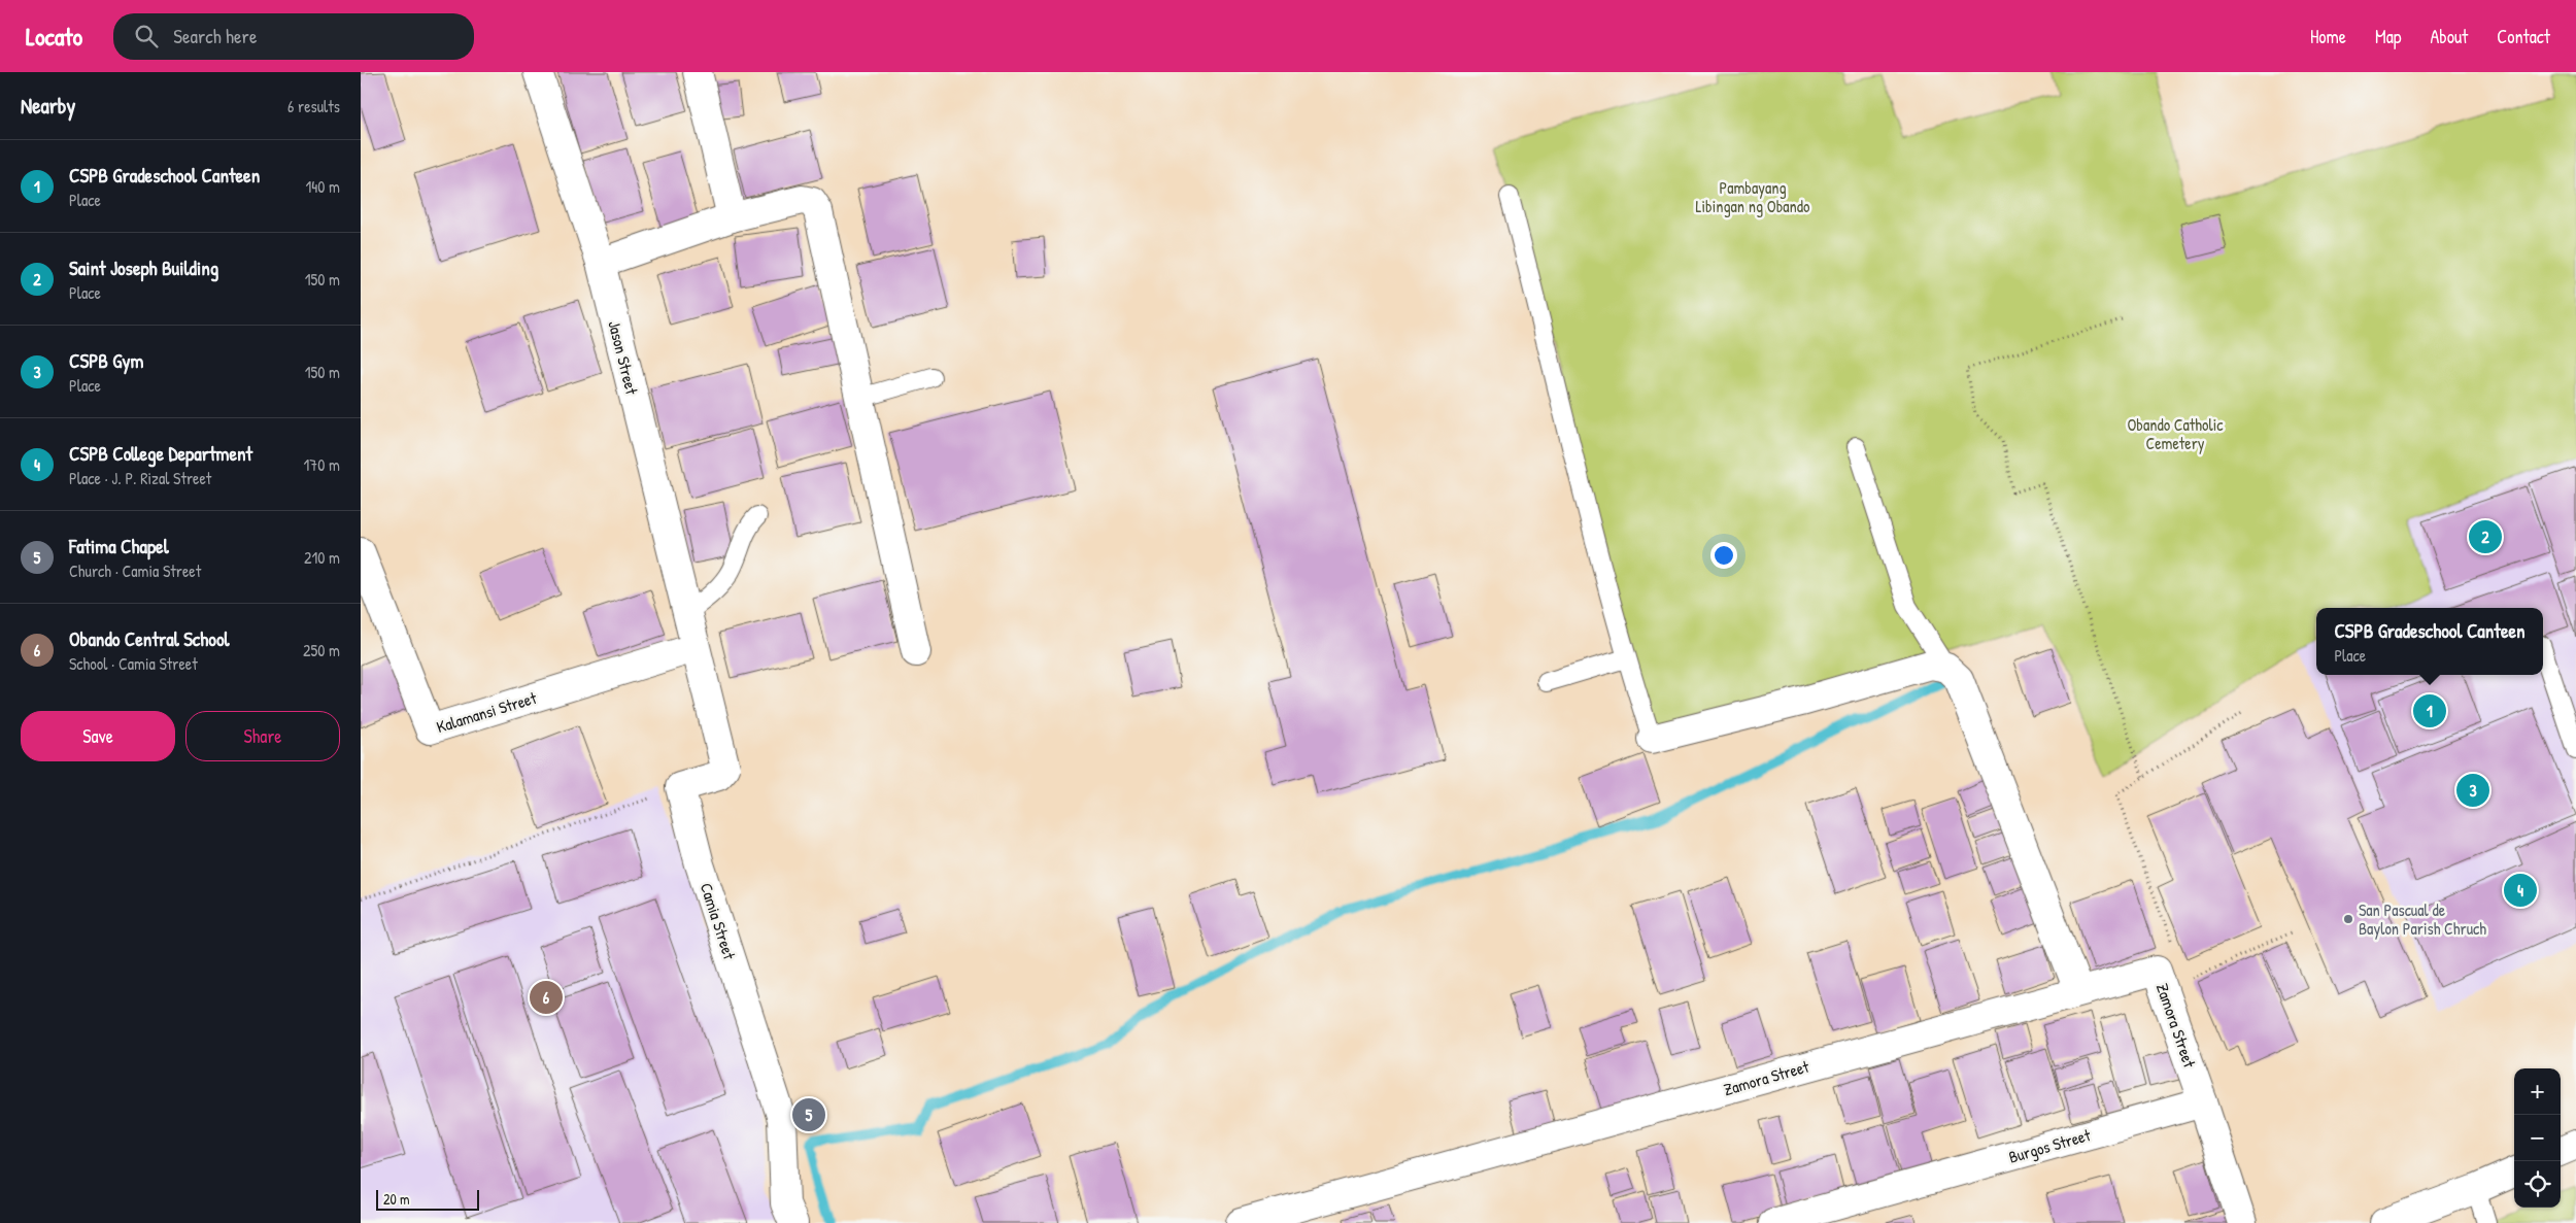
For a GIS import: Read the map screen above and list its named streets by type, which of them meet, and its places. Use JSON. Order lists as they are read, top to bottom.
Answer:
{
  "streets": {
    "street": [
      "Jason Street",
      "Kalamansi Street",
      "Camia Street",
      "Zamora Street",
      "Burgos Street"
    ]
  },
  "crossings": [
    ["Jason Street", "Kalamansi Street"],
    ["Zamora Street", "Burgos Street"]
  ],
  "parks": ["Pambayang Libingan ng Obando", "Obando Catholic Cemetery"],
  "places": ["San Pascual de Baylon Parish Chruch"],
  "scale_bar": "20 m",
  "page": {
    "header": "Locato",
    "search": "Search here",
    "nav": [
      "Home",
      "Map",
      "About",
      "Contact"
    ],
    "heading": ["Nearby", "6 results"],
    "list": [
      {
        "mark": "1",
        "name": "CSPB Gradeschool Canteen",
        "note": "Place",
        "value": "140 m"
      },
      {
        "mark": "2",
        "name": "Saint Joseph Building",
        "note": "Place",
        "value": "150 m"
      },
      {
        "mark": "3",
        "name": "CSPB Gym",
        "note": "Place",
        "value": "150 m"
      },
      {
        "mark": "4",
        "name": "CSPB College Department",
        "note": "Place · J. P. Rizal Street",
        "value": "170 m"
      },
      {
        "mark": "5",
        "name": "Fatima Chapel",
        "note": "Church · Camia Street",
        "value": "210 m"
      },
      {
        "mark": "6",
        "name": "Obando Central School",
        "note": "School · Camia Street",
        "value": "250 m"
      }
    ],
    "pins": [
      "2",
      "1",
      "3",
      "4",
      "6",
      "5"
    ],
    "popup": ["CSPB Gradeschool Canteen", "Place"],
    "buttons": ["Save", "Share"],
    "map_buttons": ["+", "−"],
    "scale": "20 m"
  }
}
